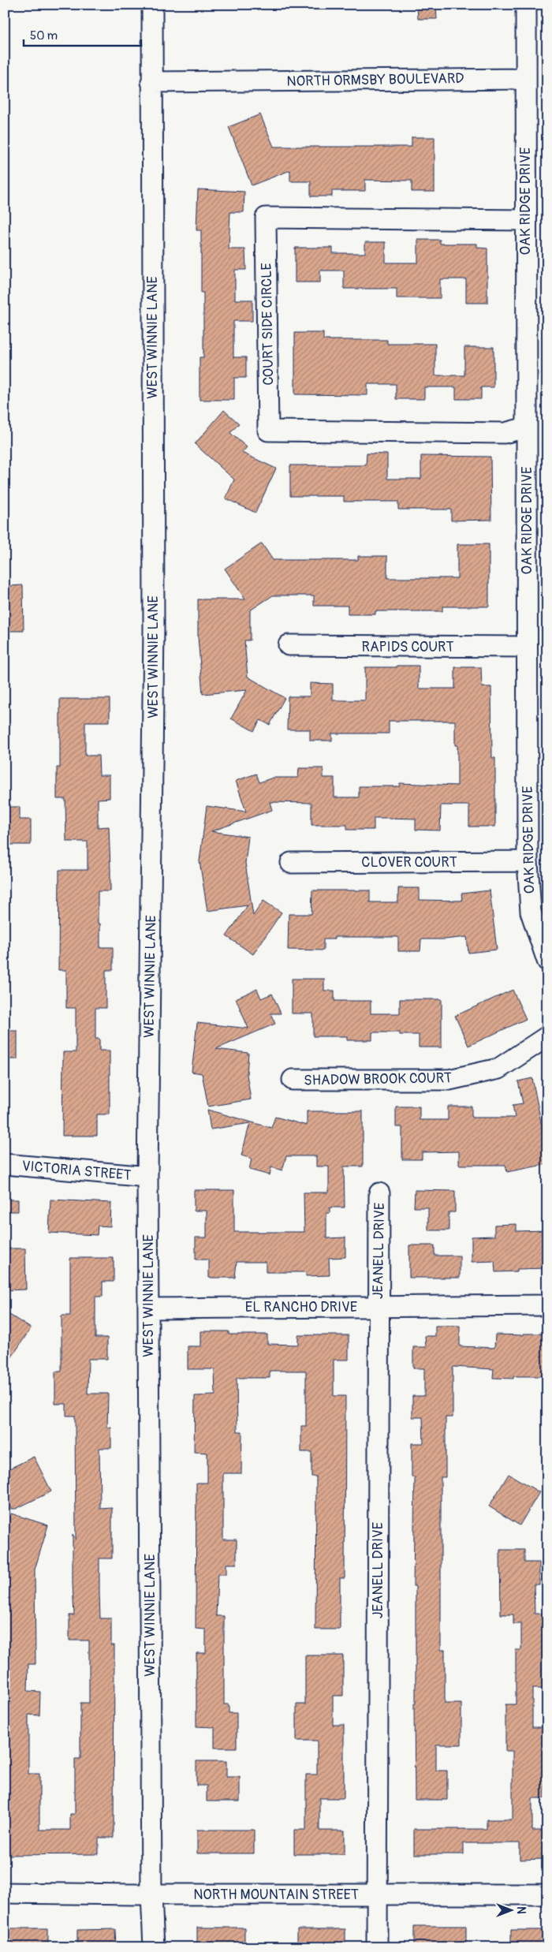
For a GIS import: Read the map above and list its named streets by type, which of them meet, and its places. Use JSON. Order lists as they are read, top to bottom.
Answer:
{
  "streets": {
    "street": [
      "NORTH ORMSBY BOULEVARD",
      "OAK RIDGE DRIVE",
      "COURT SIDE CIRCLE",
      "WEST WINNIE LANE",
      "RAPIDS COURT",
      "CLOVER COURT",
      "SHADOW BROOK COURT",
      "VICTORIA STREET",
      "JEANELL DRIVE",
      "EL RANCHO DRIVE",
      "NORTH MOUNTAIN STREET"
    ]
  },
  "crossings": [
    ["NORTH ORMSBY BOULEVARD", "OAK RIDGE DRIVE"],
    ["NORTH ORMSBY BOULEVARD", "WEST WINNIE LANE"],
    ["OAK RIDGE DRIVE", "COURT SIDE CIRCLE"],
    ["OAK RIDGE DRIVE", "RAPIDS COURT"],
    ["OAK RIDGE DRIVE", "CLOVER COURT"],
    ["WEST WINNIE LANE", "VICTORIA STREET"],
    ["WEST WINNIE LANE", "EL RANCHO DRIVE"],
    ["WEST WINNIE LANE", "NORTH MOUNTAIN STREET"],
    ["JEANELL DRIVE", "EL RANCHO DRIVE"],
    ["JEANELL DRIVE", "NORTH MOUNTAIN STREET"]
  ],
  "scale_bar": "50 m",
  "north": "right"
}
